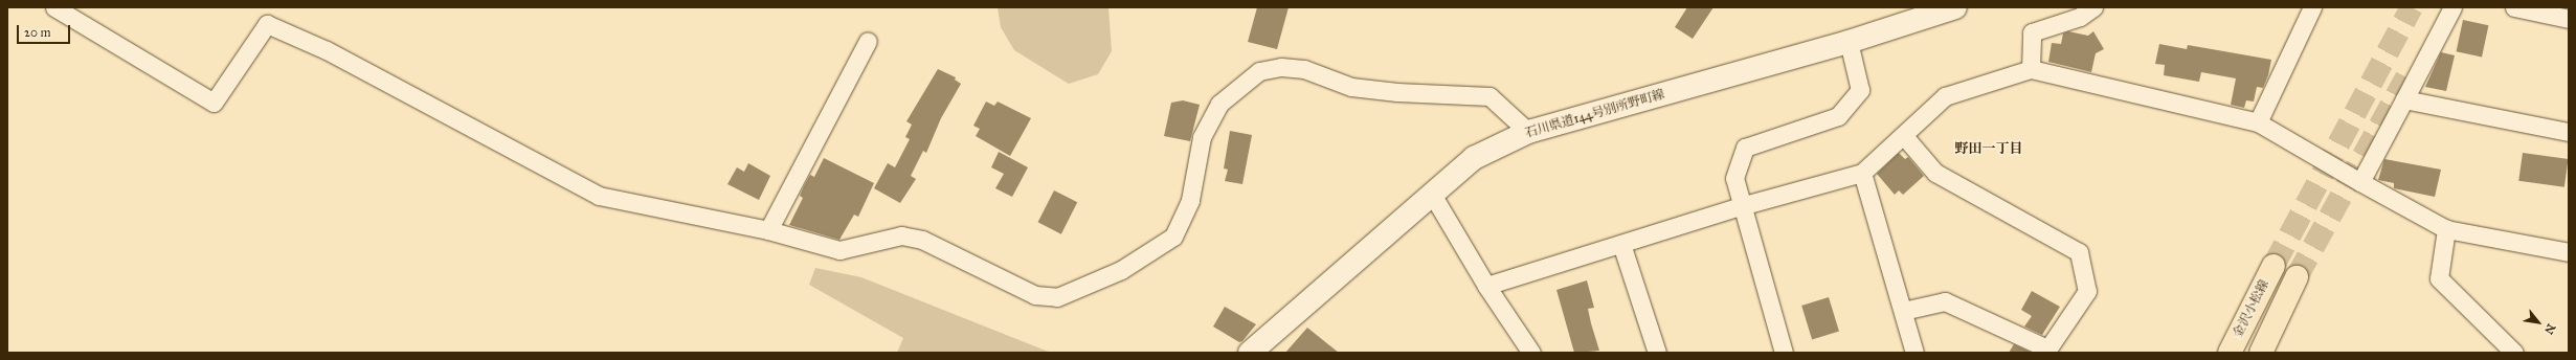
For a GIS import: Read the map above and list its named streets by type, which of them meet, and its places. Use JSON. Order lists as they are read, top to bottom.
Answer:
{
  "streets": {
    "main road": ["石川県道144号別所野町線", "金沢小松線"]
  },
  "districts": ["野田一丁目"],
  "scale_bar": "20 m",
  "north": "bottom right"
}
